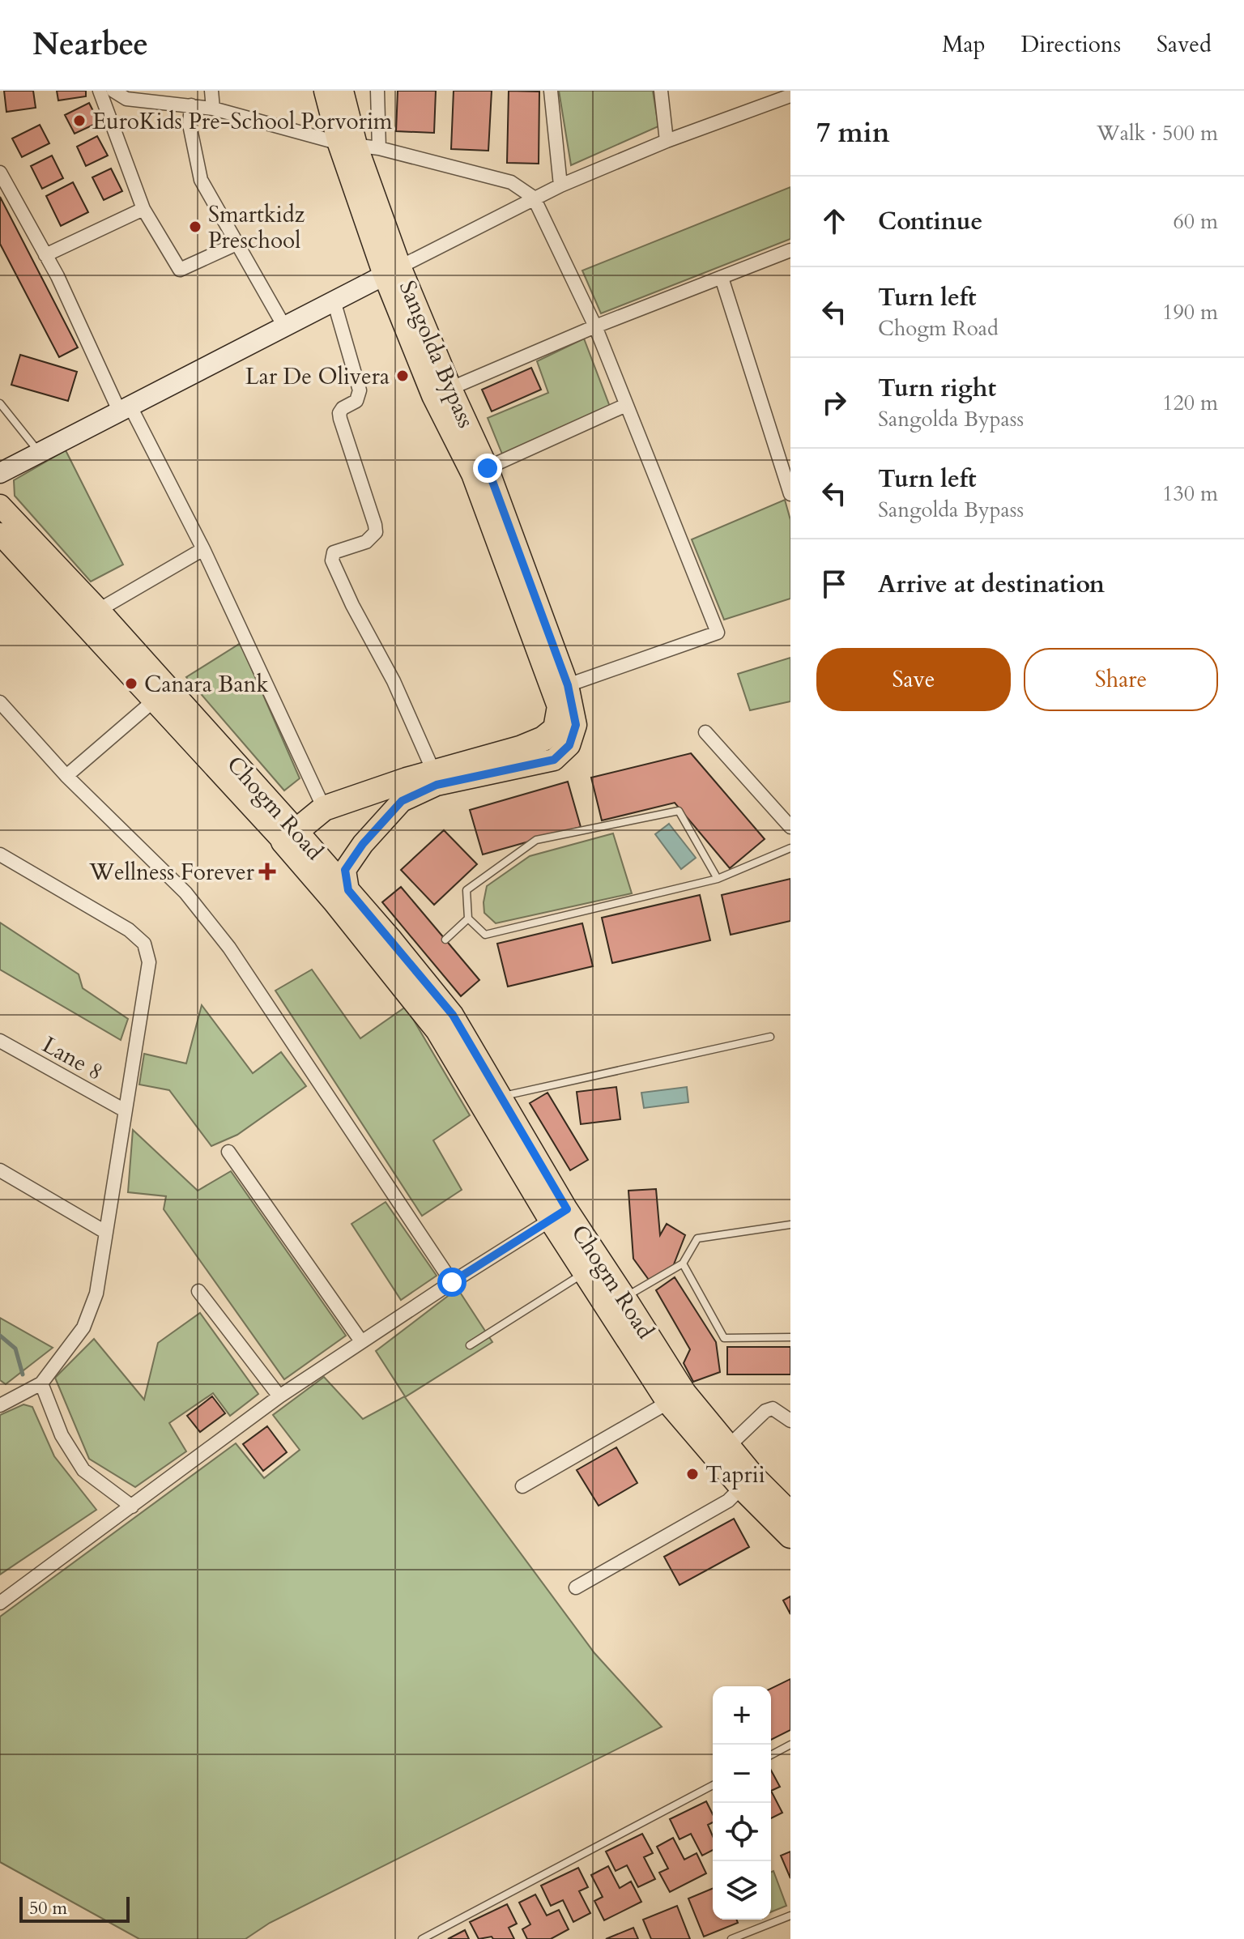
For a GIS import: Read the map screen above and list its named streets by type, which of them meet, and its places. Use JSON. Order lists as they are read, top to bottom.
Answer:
{
  "streets": {
    "highway": ["Sangolda Bypass", "Chogm Road"],
    "street": ["Lane 8"]
  },
  "crossings": [
    ["Sangolda Bypass", "Chogm Road"]
  ],
  "places": {
    "other": [
      "EuroKids Pre-School Porvorim",
      "Smartkidz Preschool",
      "Lar De Olivera",
      "Canara Bank",
      "Taprii"
    ],
    "health": ["Wellness Forever"]
  },
  "scale_bar": "50 m",
  "page": {
    "header": "Nearbee",
    "nav": ["Map", "Directions", "Saved"],
    "heading": ["7 min", "Walk · 500 m"],
    "list": [
      ["Continue", "60 m"],
      ["Turn left", "Chogm Road", "190 m"],
      ["Turn right", "Sangolda Bypass", "120 m"],
      ["Turn left", "Sangolda Bypass", "130 m"],
      "Arrive at destination"
    ],
    "buttons": ["Save", "Share"],
    "map_buttons": ["+", "−"],
    "scale": "50 m"
  }
}
